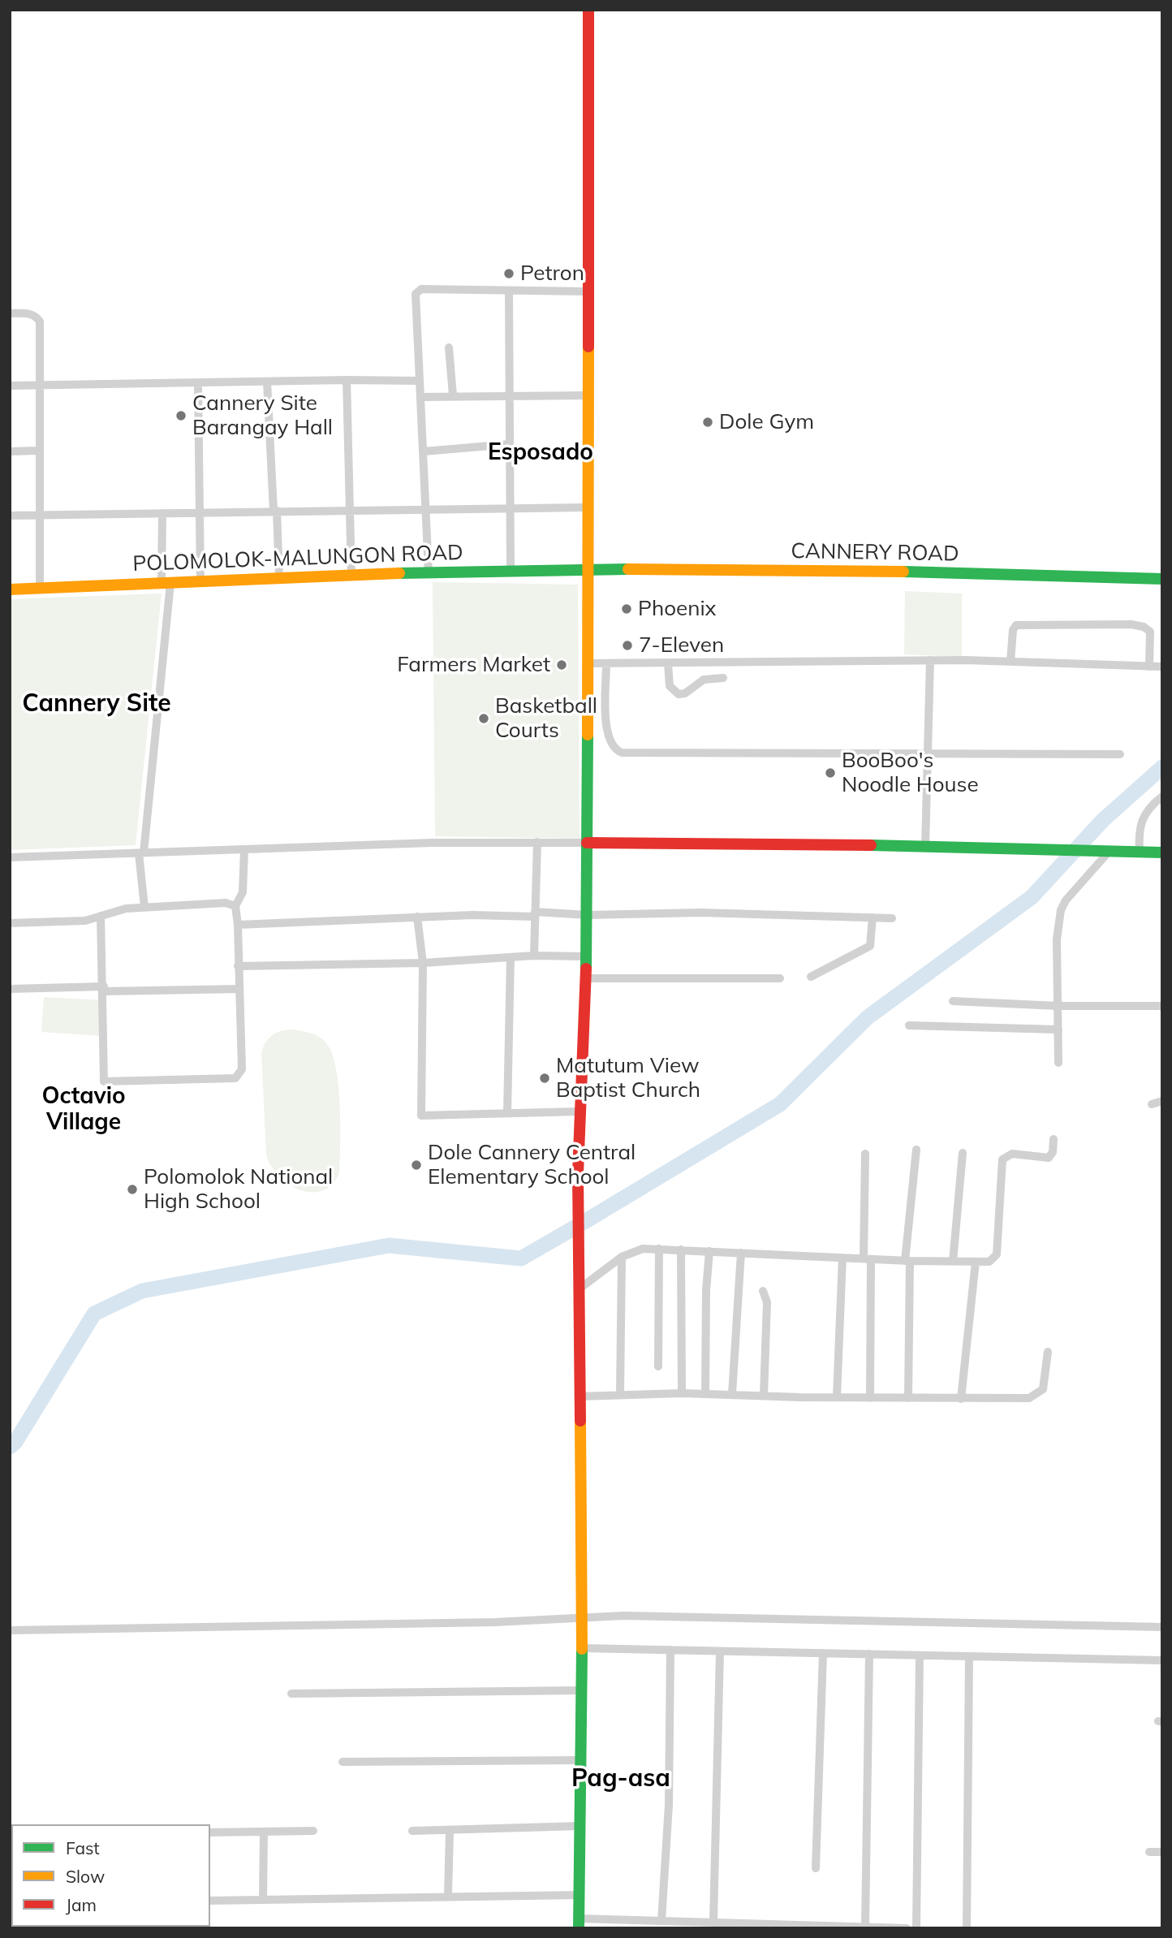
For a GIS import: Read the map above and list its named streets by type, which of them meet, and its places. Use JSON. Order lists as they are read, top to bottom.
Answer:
{
  "streets": {
    "street": ["CANNERY ROAD", "POLOMOLOK-MALUNGON ROAD"]
  },
  "crossings": [
    ["CANNERY ROAD", "POLOMOLOK-MALUNGON ROAD"]
  ],
  "districts": [
    "Esposado",
    "Cannery Site",
    "Octavio Village",
    "Pag-asa"
  ],
  "places": [
    "Petron",
    "Cannery Site Barangay Hall",
    "Dole Gym",
    "Phoenix",
    "7-Eleven",
    "Farmers Market",
    "Basketball Courts",
    "BooBoo's Noodle House",
    "Matutum View Baptist Church",
    "Dole Cannery Central Elementary School",
    "Polomolok National High School"
  ],
  "legend": ["Fast", "Slow", "Jam"]
}
